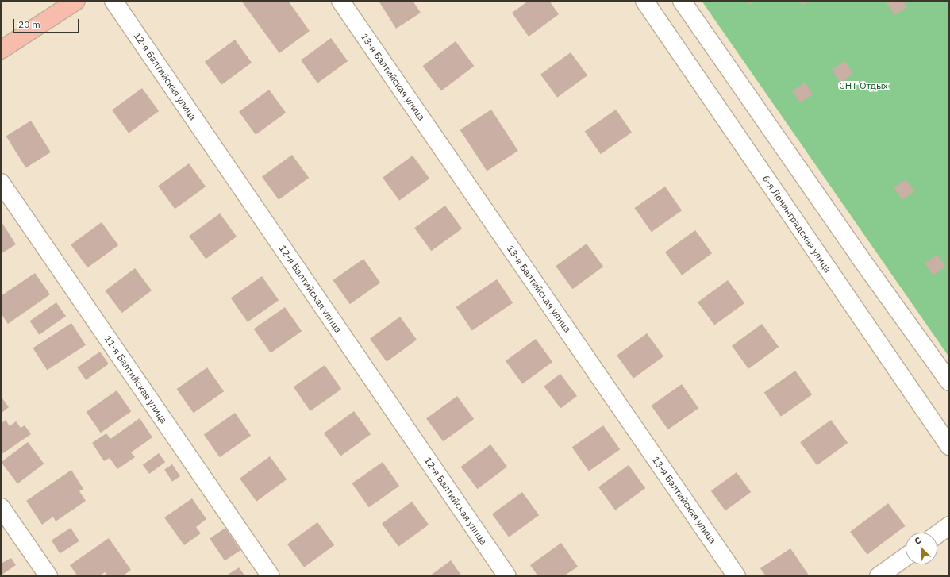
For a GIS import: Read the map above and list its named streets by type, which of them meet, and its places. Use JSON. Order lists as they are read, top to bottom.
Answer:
{
  "streets": {
    "street": [
      "12-я Балтийская улица",
      "13-я Балтийская улица",
      "6-я Ленинградская улица",
      "11-я Балтийская улица"
    ]
  },
  "parks": ["СНТ Отдых"],
  "scale_bar": "20 m",
  "north": "top left"
}
